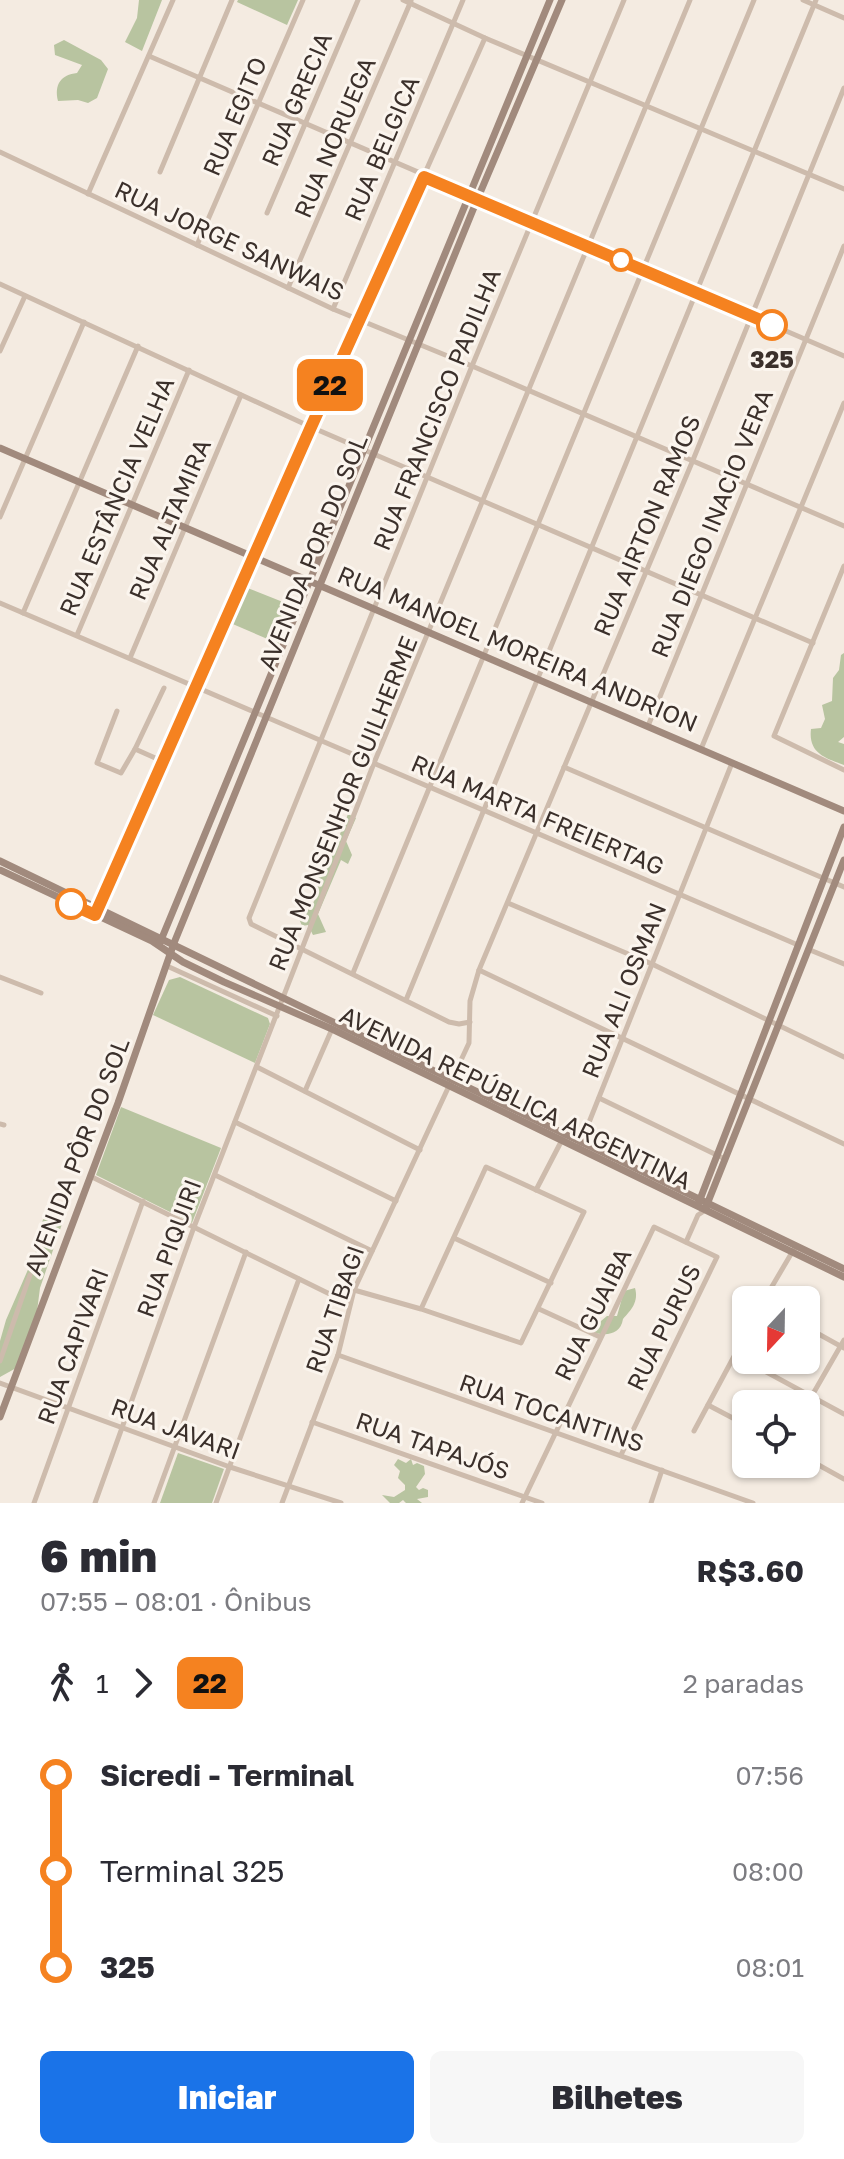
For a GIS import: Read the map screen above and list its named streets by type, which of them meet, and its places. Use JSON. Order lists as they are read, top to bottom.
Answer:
{
  "streets": {
    "street": [
      "RUA GRECIA",
      "RUA EGITO",
      "RUA NORUEGA",
      "RUA BELGICA",
      "RUA JORGE SANWAIS",
      "RUA FRANCISCO PADILHA",
      "RUA ESTÂNCIA VELHA",
      "RUA ALTAMIRA",
      "RUA DIEGO INACIO VERA",
      "RUA AIRTON RAMOS",
      "AVENIDA POR DO SOL",
      "RUA MANOEL MOREIRA ANDRION",
      "RUA MONSENHOR GUILHERME",
      "RUA MARTA FREIERTAG",
      "RUA ALI OSMAN",
      "AVENIDA REPÚBLICA ARGENTINA",
      "AVENIDA PÔR DO SOL",
      "RUA PIQUIRI",
      "RUA TIBAGI",
      "RUA GUAIBA",
      "RUA PURUS",
      "RUA CAPIVARI",
      "RUA TOCANTINS",
      "RUA JAVARI",
      "RUA TAPAJÓS"
    ]
  },
  "crossings": [
    ["RUA EGITO", "RUA JORGE SANWAIS"],
    ["RUA NORUEGA", "RUA JORGE SANWAIS"],
    ["RUA BELGICA", "RUA JORGE SANWAIS"],
    ["RUA JORGE SANWAIS", "RUA FRANCISCO PADILHA"],
    ["RUA JORGE SANWAIS", "RUA DIEGO INACIO VERA"],
    ["RUA JORGE SANWAIS", "RUA AIRTON RAMOS"],
    ["RUA JORGE SANWAIS", "AVENIDA POR DO SOL"],
    ["RUA JORGE SANWAIS", "RUA MONSENHOR GUILHERME"],
    ["RUA FRANCISCO PADILHA", "RUA MANOEL MOREIRA ANDRION"],
    ["RUA FRANCISCO PADILHA", "RUA MONSENHOR GUILHERME"],
    ["RUA FRANCISCO PADILHA", "RUA MARTA FREIERTAG"],
    ["RUA ESTÂNCIA VELHA", "RUA MANOEL MOREIRA ANDRION"],
    ["RUA ESTÂNCIA VELHA", "RUA MARTA FREIERTAG"],
    ["RUA ALTAMIRA", "RUA MANOEL MOREIRA ANDRION"],
    ["RUA ALTAMIRA", "RUA MARTA FREIERTAG"],
    ["RUA DIEGO INACIO VERA", "RUA MANOEL MOREIRA ANDRION"],
    ["RUA AIRTON RAMOS", "RUA MANOEL MOREIRA ANDRION"],
    ["RUA AIRTON RAMOS", "RUA MARTA FREIERTAG"],
    ["RUA AIRTON RAMOS", "RUA TIBAGI"],
    ["AVENIDA POR DO SOL", "RUA MANOEL MOREIRA ANDRION"],
    ["AVENIDA POR DO SOL", "RUA MARTA FREIERTAG"],
    ["AVENIDA POR DO SOL", "AVENIDA REPÚBLICA ARGENTINA"],
    ["AVENIDA POR DO SOL", "AVENIDA PÔR DO SOL"],
    ["RUA MANOEL MOREIRA ANDRION", "RUA MONSENHOR GUILHERME"],
    ["RUA MANOEL MOREIRA ANDRION", "RUA ALI OSMAN"],
    ["RUA MONSENHOR GUILHERME", "RUA MARTA FREIERTAG"],
    ["RUA MONSENHOR GUILHERME", "AVENIDA REPÚBLICA ARGENTINA"],
    ["RUA MONSENHOR GUILHERME", "RUA PIQUIRI"],
    ["RUA MARTA FREIERTAG", "RUA ALI OSMAN"],
    ["RUA ALI OSMAN", "AVENIDA REPÚBLICA ARGENTINA"],
    ["AVENIDA REPÚBLICA ARGENTINA", "AVENIDA PÔR DO SOL"],
    ["AVENIDA REPÚBLICA ARGENTINA", "RUA PIQUIRI"],
    ["AVENIDA REPÚBLICA ARGENTINA", "RUA TIBAGI"],
    ["AVENIDA PÔR DO SOL", "RUA JAVARI"],
    ["RUA PIQUIRI", "RUA JAVARI"],
    ["RUA TIBAGI", "RUA TOCANTINS"],
    ["RUA TIBAGI", "RUA JAVARI"],
    ["RUA TIBAGI", "RUA TAPAJÓS"],
    ["RUA GUAIBA", "RUA PURUS"],
    ["RUA GUAIBA", "RUA TOCANTINS"],
    ["RUA GUAIBA", "RUA TAPAJÓS"],
    ["RUA PURUS", "RUA TOCANTINS"],
    ["RUA CAPIVARI", "RUA JAVARI"]
  ],
  "places": ["325"],
  "lines": ["bus line 22"],
  "north": "bottom",
  "page": {
    "on_map": "22",
    "heading": ["6 min", "07:55 – 08:01 · Ônibus", "R$3.60"],
    "legs": ["1", "22", "2 paradas"],
    "list": [
      {
        "name": "Sicredi - Terminal",
        "value": "07:56"
      },
      {
        "name": "Terminal 325",
        "value": "08:00"
      },
      {
        "name": "325",
        "value": "08:01"
      }
    ],
    "buttons": ["Iniciar", "Bilhetes"]
  }
}
